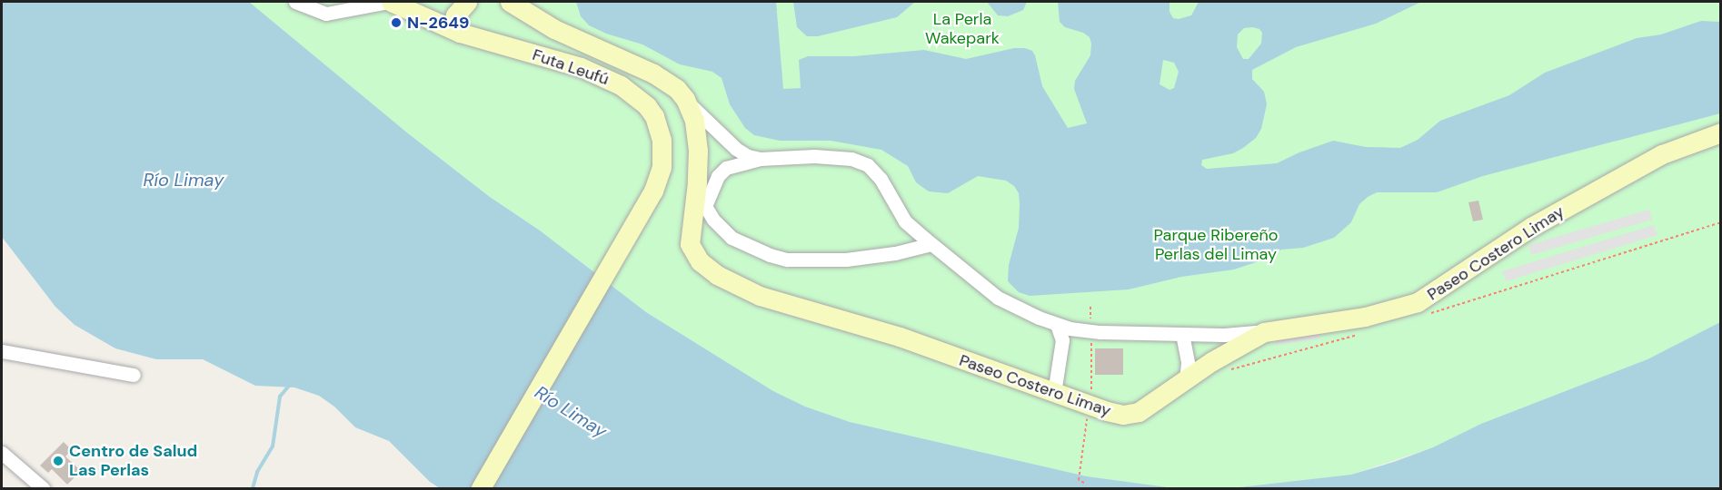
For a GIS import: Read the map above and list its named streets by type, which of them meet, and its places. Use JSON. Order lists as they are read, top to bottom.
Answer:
{
  "streets": {
    "street": ["Futa Leufú", "Paseo Costero Limay"]
  },
  "water": ["Río Limay"],
  "parks": ["La Perla Wakepark", "Parque Ribereño Perlas del Limay"],
  "places": ["N-2649", "Centro de Salud Las Perlas"]
}
